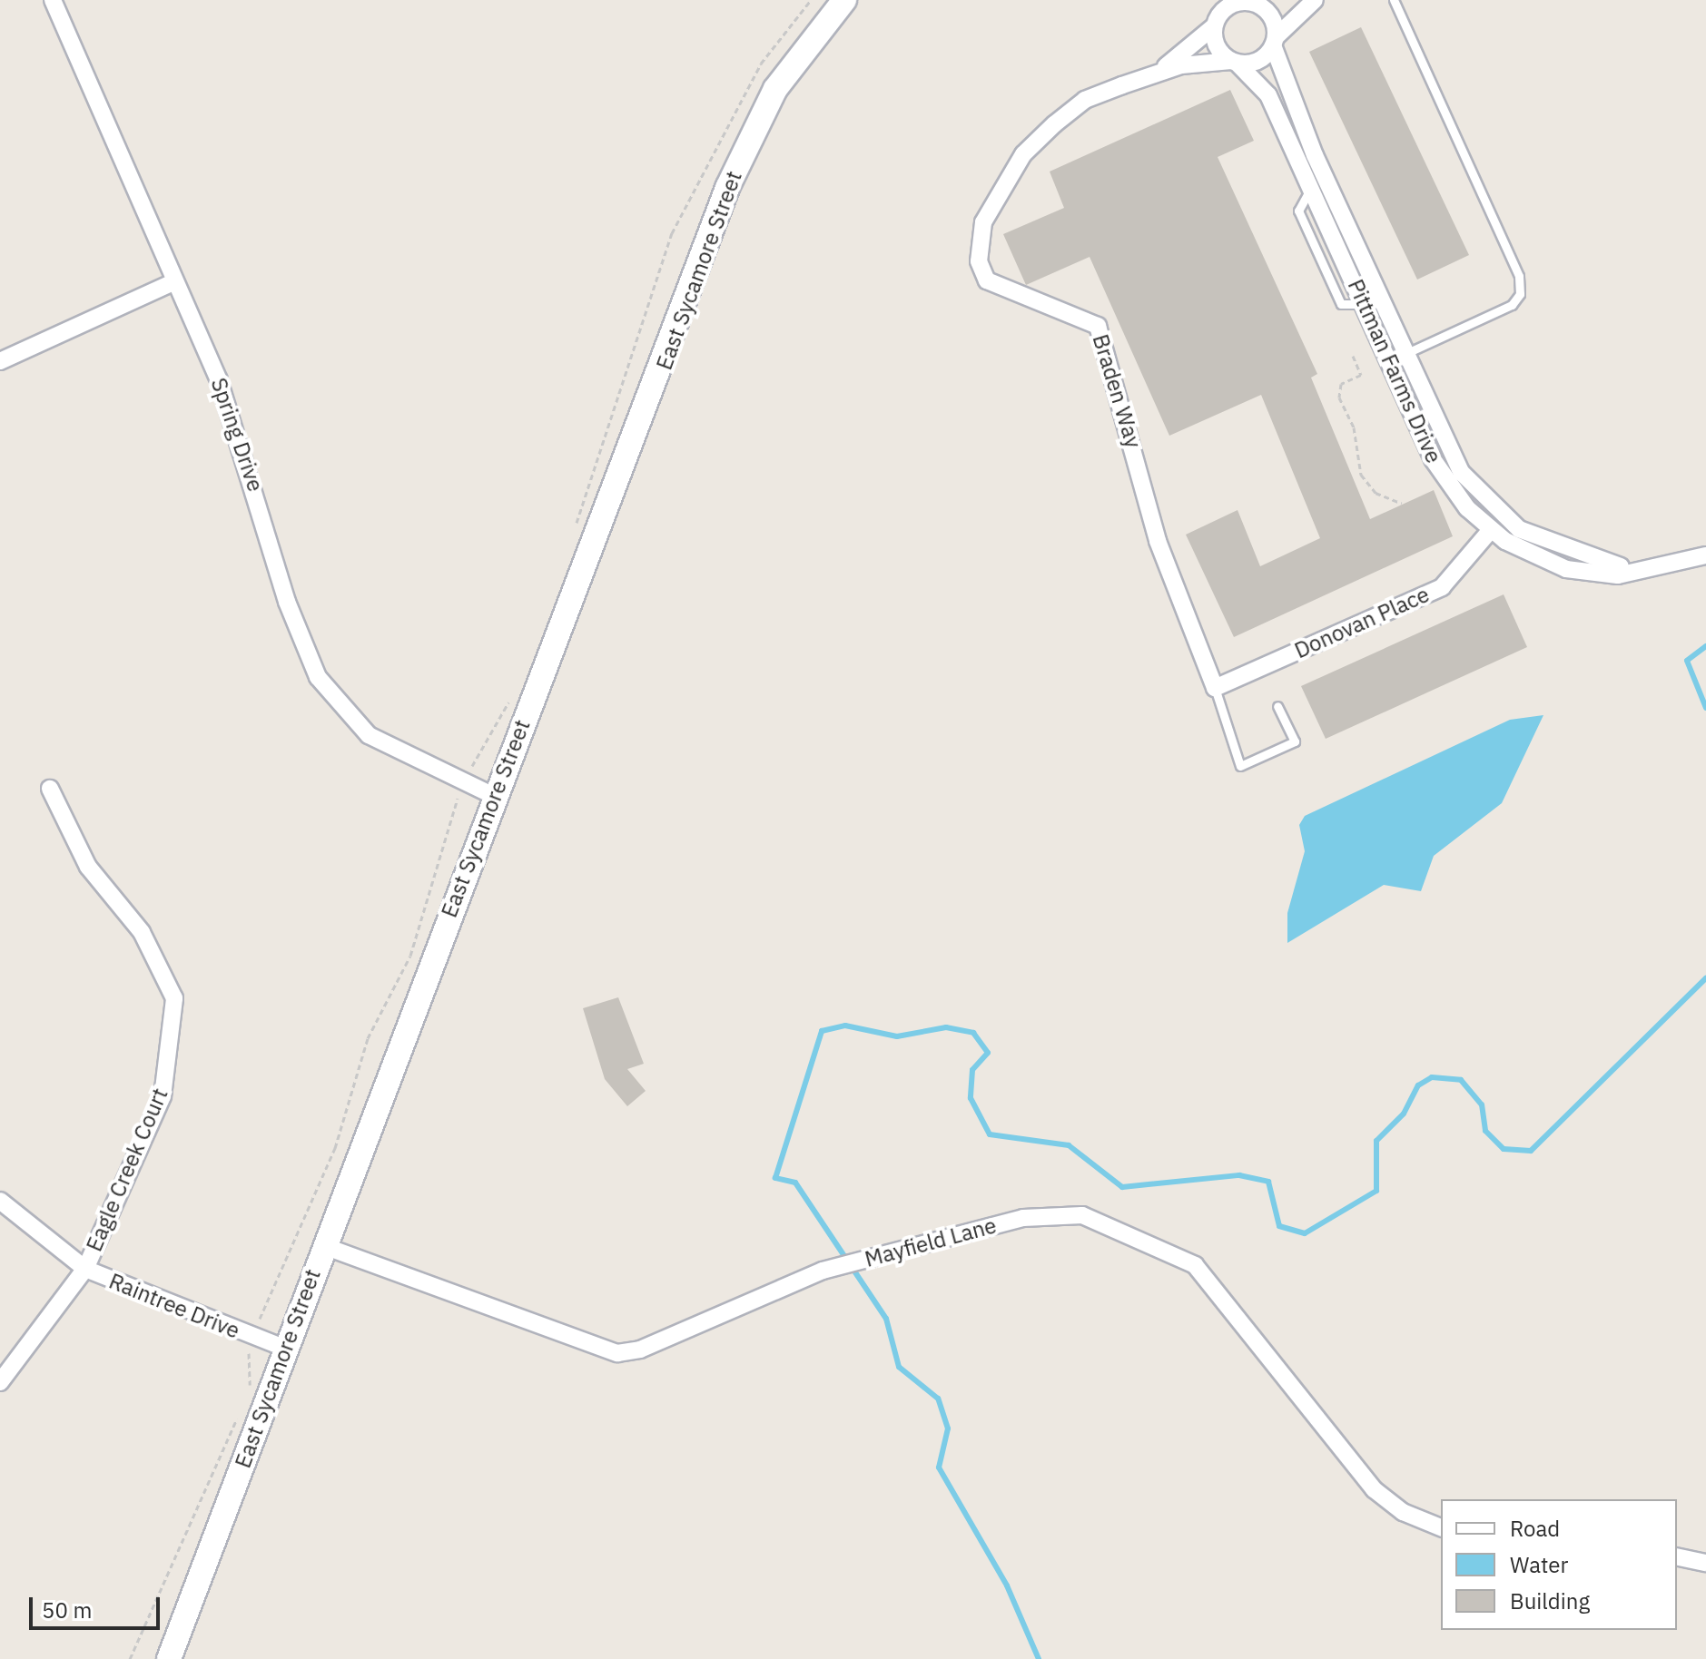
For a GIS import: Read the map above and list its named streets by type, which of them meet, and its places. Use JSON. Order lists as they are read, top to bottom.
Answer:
{
  "streets": {
    "main road": ["East Sycamore Street"],
    "street": [
      "Pittman Farms Drive",
      "Braden Way",
      "Spring Drive",
      "Donovan Place",
      "Eagle Creek Court",
      "Mayfield Lane",
      "Raintree Drive"
    ]
  },
  "crossings": [
    ["East Sycamore Street", "Spring Drive"],
    ["East Sycamore Street", "Mayfield Lane"],
    ["East Sycamore Street", "Raintree Drive"],
    ["Pittman Farms Drive", "Braden Way"],
    ["Pittman Farms Drive", "Donovan Place"],
    ["Braden Way", "Donovan Place"],
    ["Eagle Creek Court", "Raintree Drive"]
  ],
  "legend": ["Road", "Water", "Building"],
  "scale_bar": "50 m"
}
